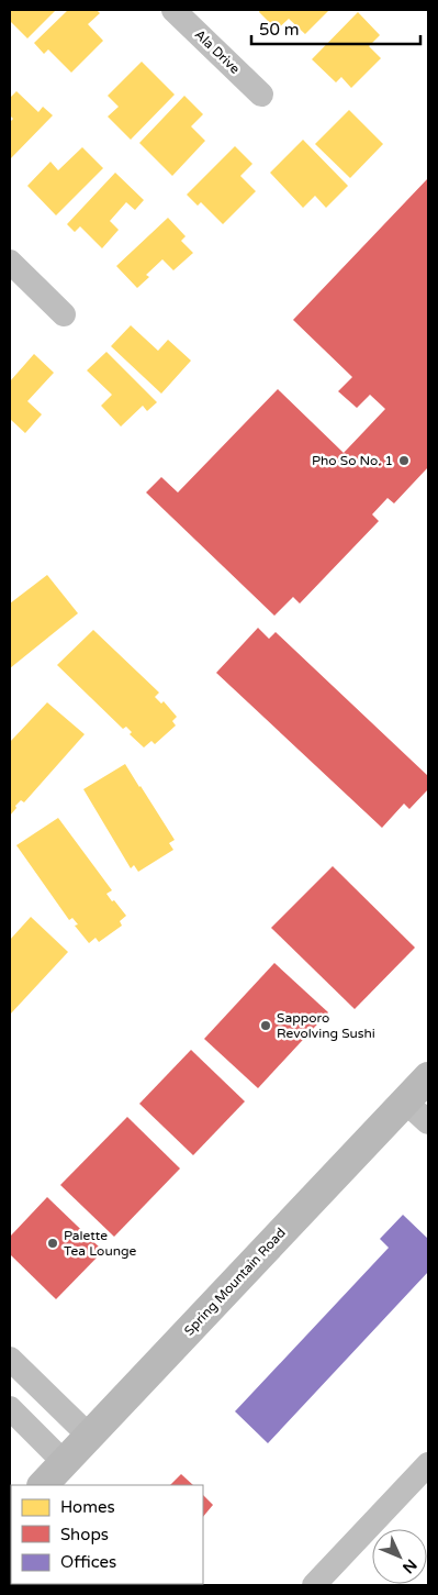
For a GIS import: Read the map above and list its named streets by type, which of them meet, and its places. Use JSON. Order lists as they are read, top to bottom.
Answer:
{
  "streets": {
    "main road": ["Spring Mountain Road"],
    "street": ["Ala Drive"]
  },
  "places": ["Pho So No. 1", "Sapporo Revolving Sushi", "Palette Tea Lounge"],
  "legend": ["Homes", "Shops", "Offices"],
  "scale_bar": "50 m",
  "north": "bottom right"
}
